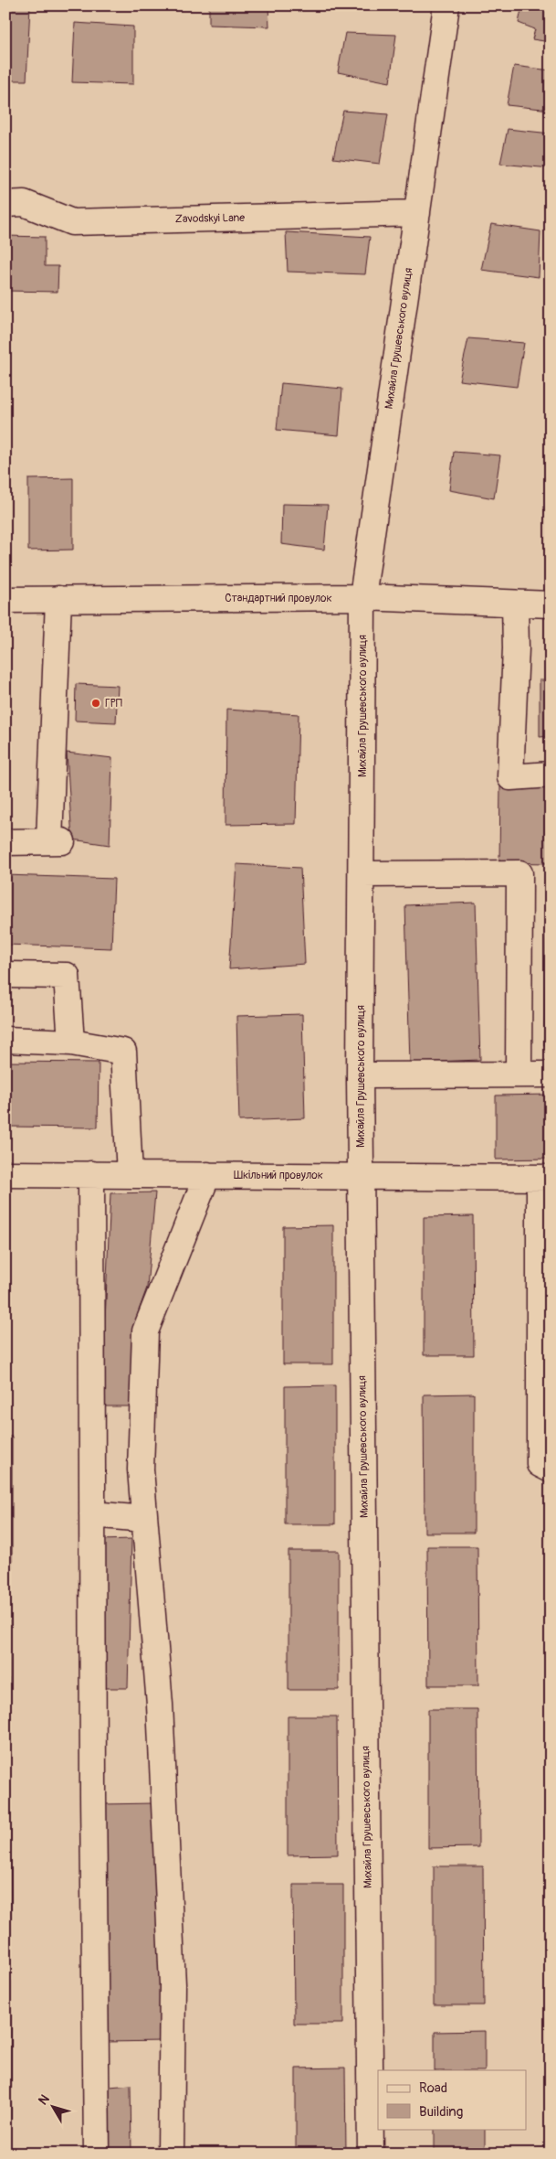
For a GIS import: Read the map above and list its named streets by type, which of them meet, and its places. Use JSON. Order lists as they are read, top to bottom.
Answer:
{
  "streets": {
    "street": [
      "Zavodskyi Lane",
      "Михайла Грушевського вулиця",
      "Стандартний провулок",
      "Шкільний провулок"
    ]
  },
  "crossings": [
    ["Zavodskyi Lane", "Михайла Грушевського вулиця"],
    ["Михайла Грушевського вулиця", "Стандартний провулок"],
    ["Михайла Грушевського вулиця", "Шкільний провулок"]
  ],
  "places": ["ГРП"],
  "legend": ["Road", "Building"],
  "north": "top left"
}
